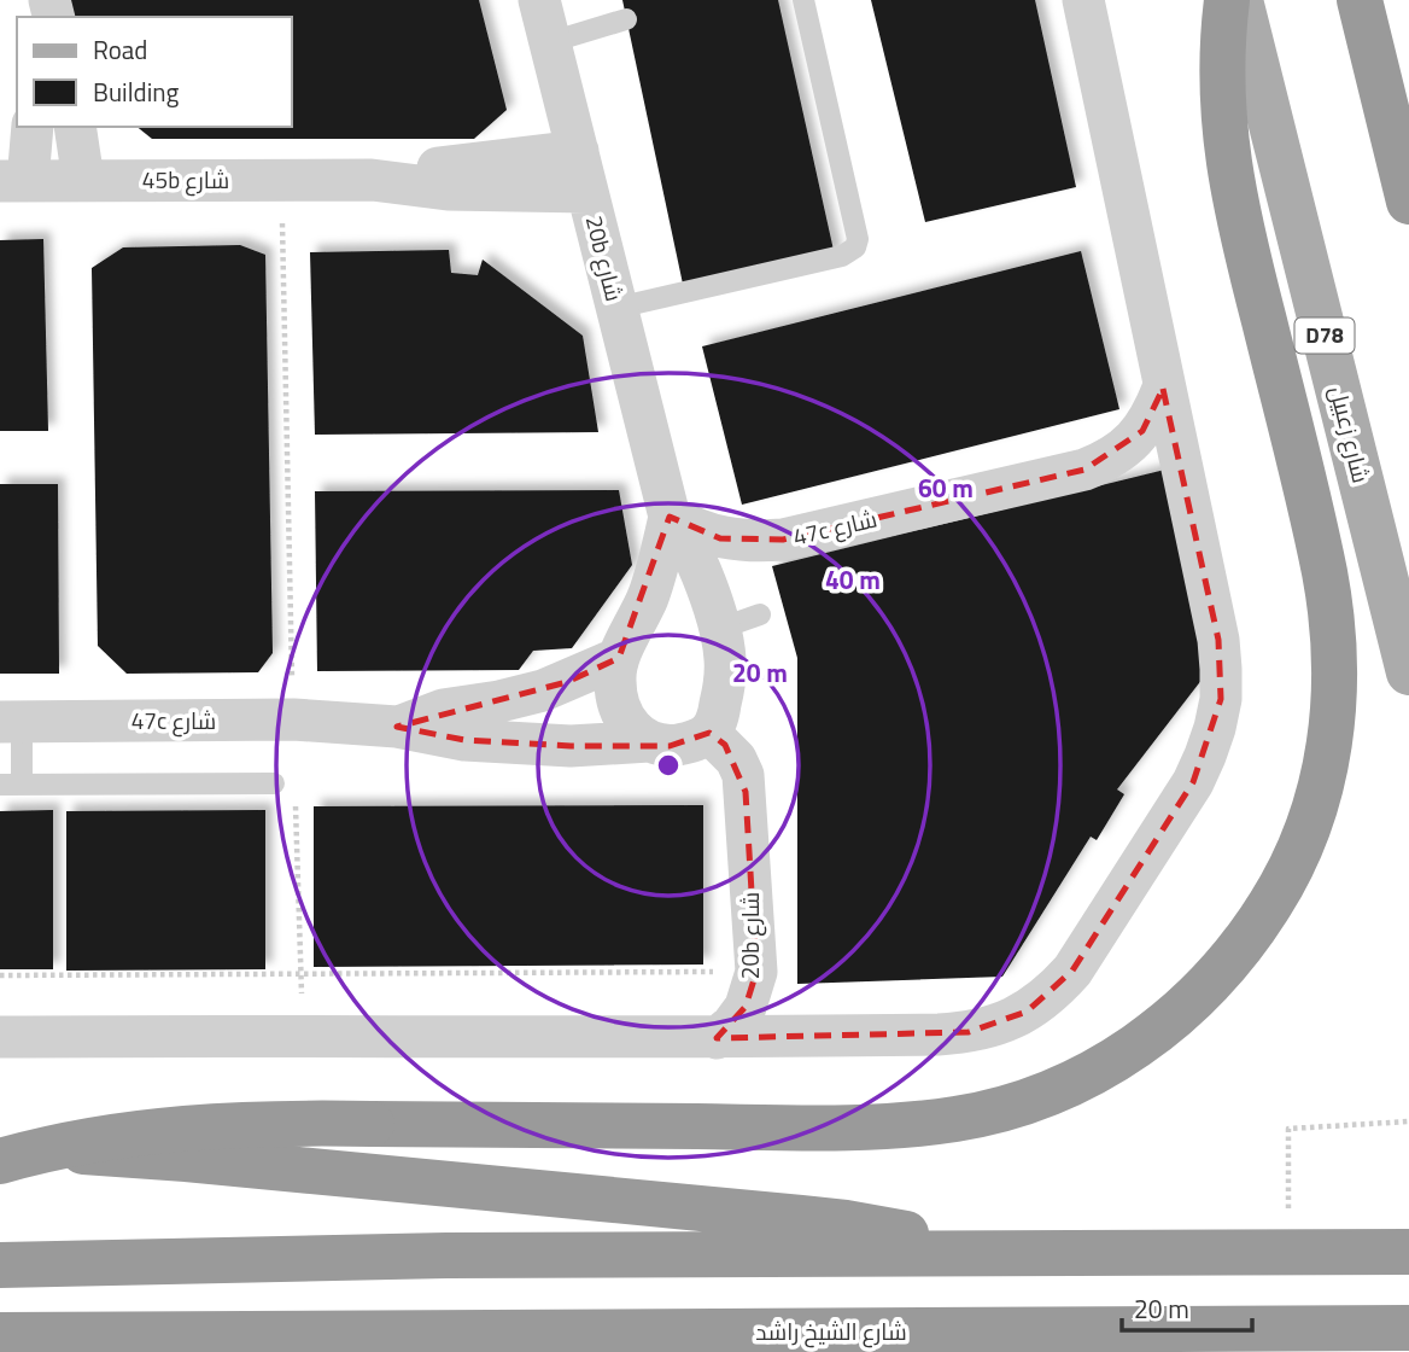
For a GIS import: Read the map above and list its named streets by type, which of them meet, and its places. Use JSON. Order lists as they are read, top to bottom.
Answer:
{
  "streets": {
    "highway": ["شارع الشيخ راشد"],
    "main road": ["D78", "شارع زعبيل"],
    "street": ["45b شارع", "20b شارع", "47c شارع"]
  },
  "crossings": [
    ["45b شارع", "20b شارع"],
    ["20b شارع", "47c شارع"]
  ],
  "legend": ["Road", "Building"],
  "scale_bar": "20 m",
  "rings": ["60 m", "40 m", "20 m"]
}
